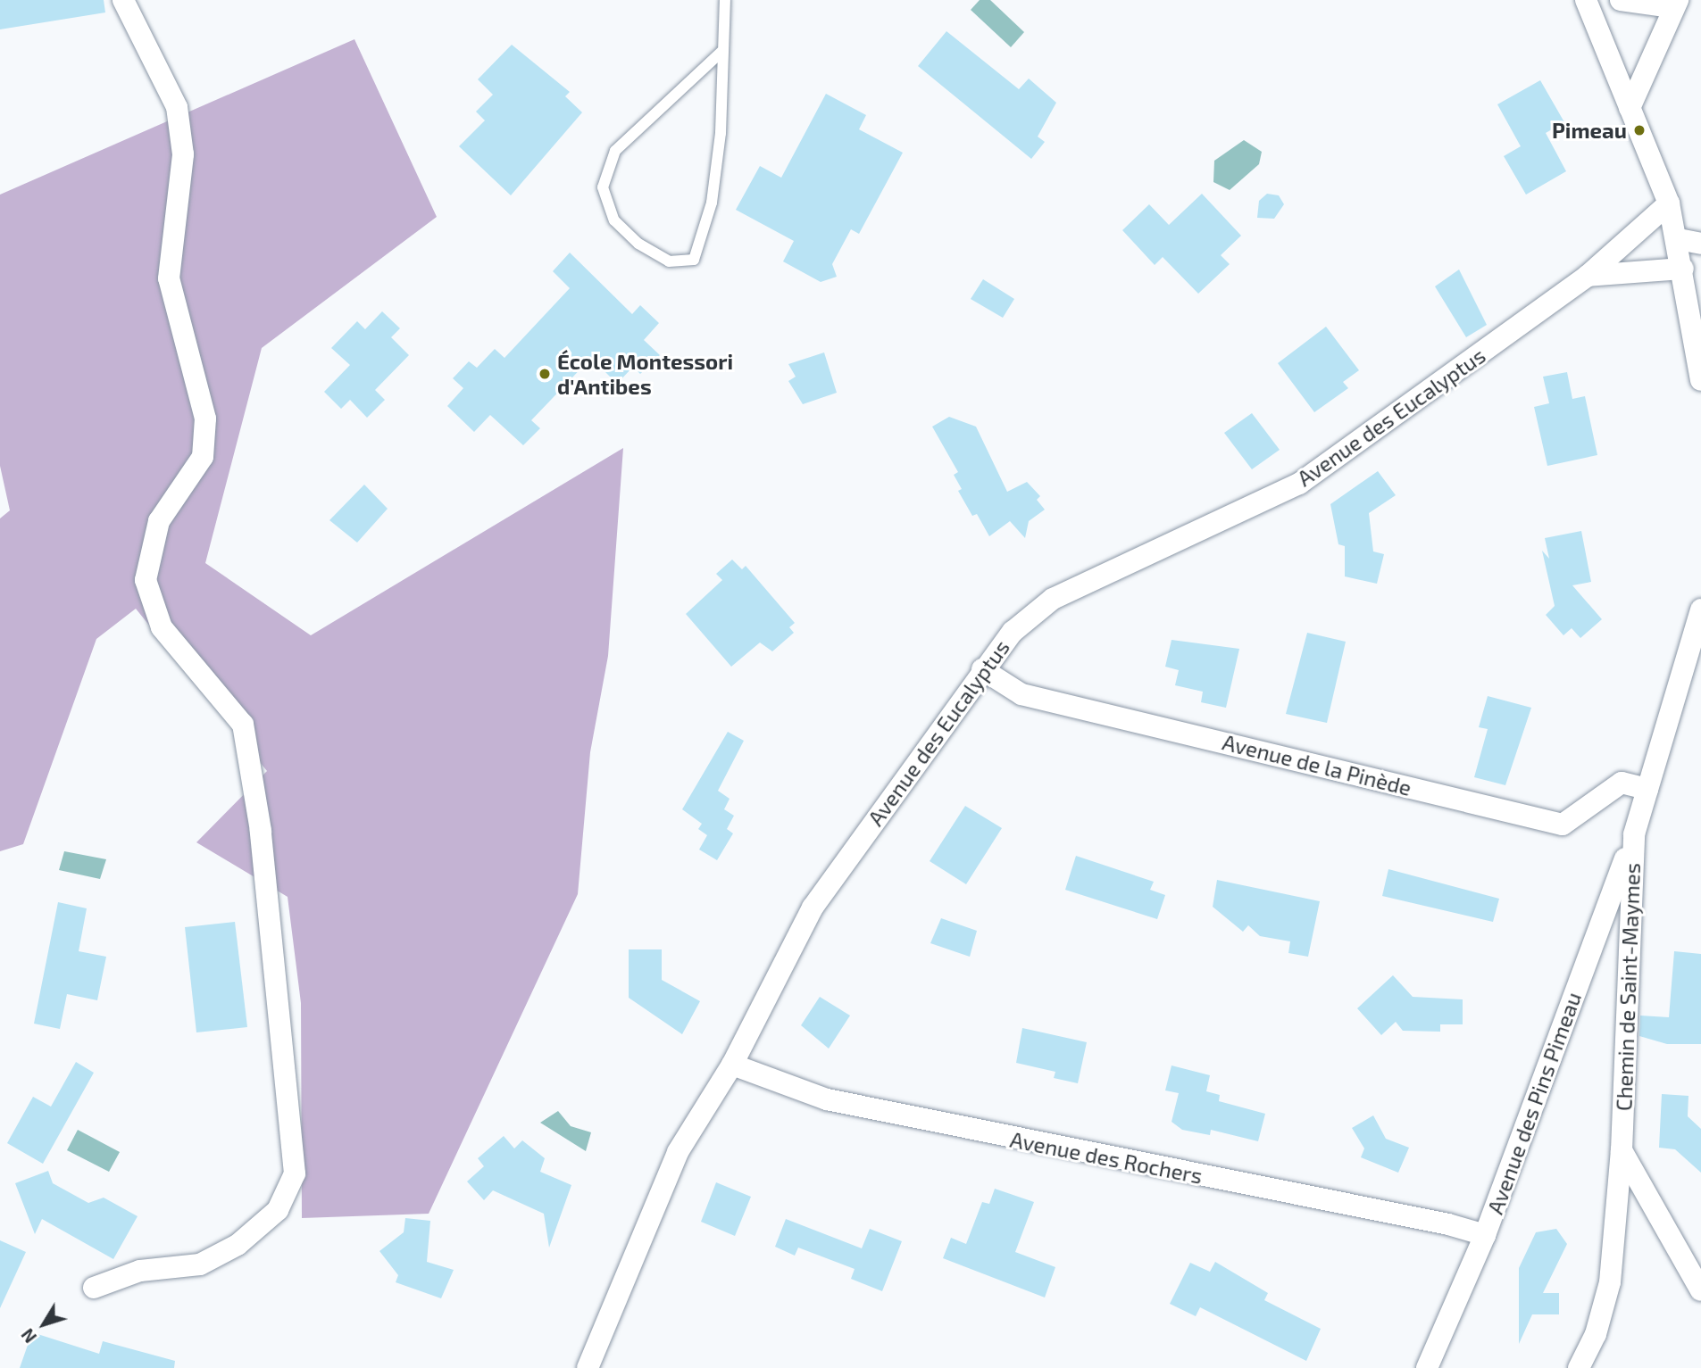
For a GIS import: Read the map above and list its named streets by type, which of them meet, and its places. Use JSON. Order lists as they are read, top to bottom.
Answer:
{
  "streets": {
    "street": [
      "Avenue des Eucalyptus",
      "Avenue de la Pinède",
      "Chemin de Saint-Maymes",
      "Avenue des Pins Pimeau",
      "Avenue des Rochers"
    ]
  },
  "crossings": [
    ["Avenue des Eucalyptus", "Avenue de la Pinède"],
    ["Avenue des Eucalyptus", "Avenue des Rochers"],
    ["Avenue de la Pinède", "Chemin de Saint-Maymes"],
    ["Chemin de Saint-Maymes", "Avenue des Pins Pimeau"],
    ["Avenue des Pins Pimeau", "Avenue des Rochers"]
  ],
  "places": ["Pimeau", "École Montessori d'Antibes"],
  "north": "bottom left"
}
